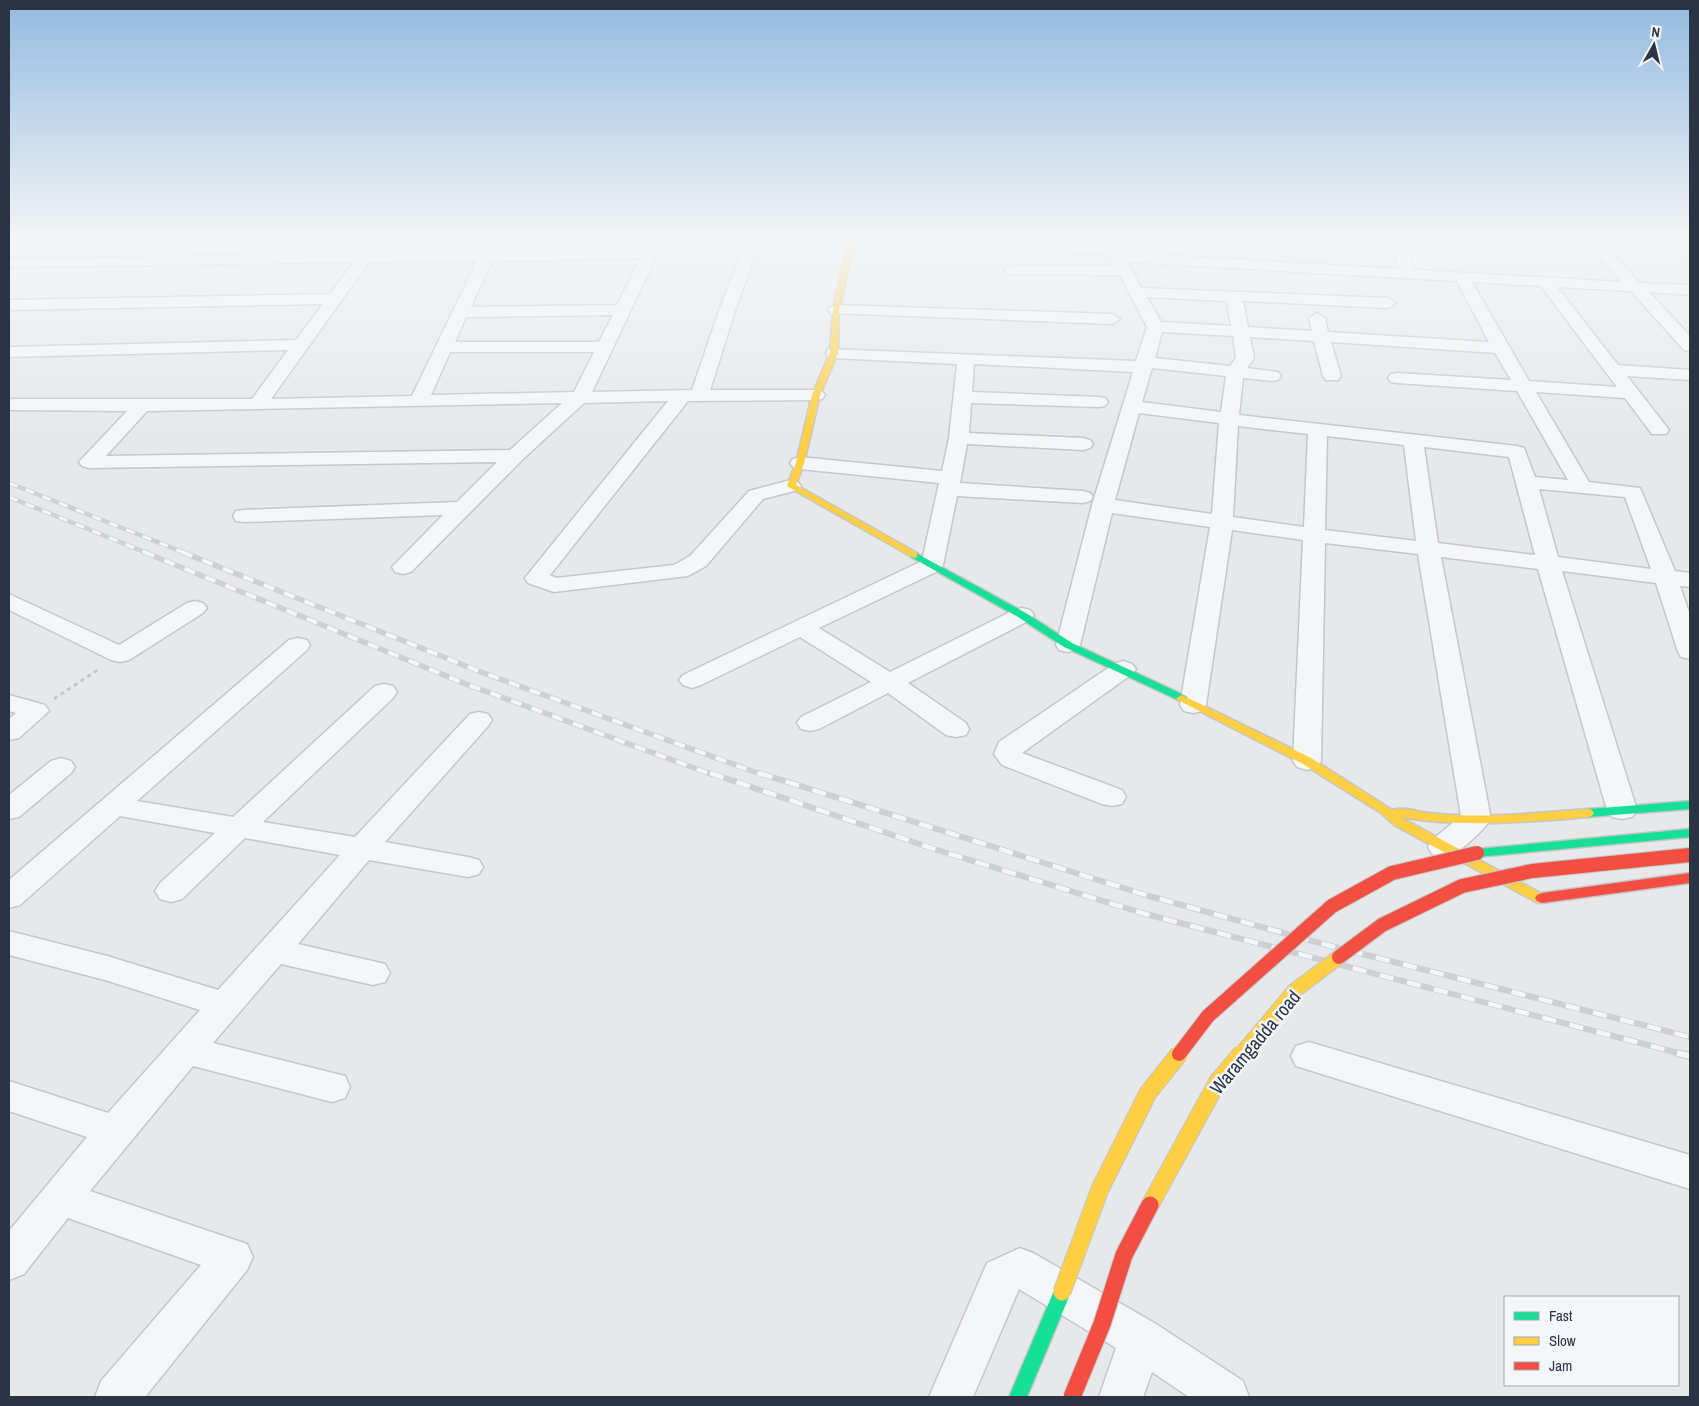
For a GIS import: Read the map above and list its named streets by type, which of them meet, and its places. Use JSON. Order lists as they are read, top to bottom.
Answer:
{
  "streets": {
    "street": ["Waramgadda road"]
  },
  "legend": ["Fast", "Slow", "Jam"],
  "north": "top"
}
